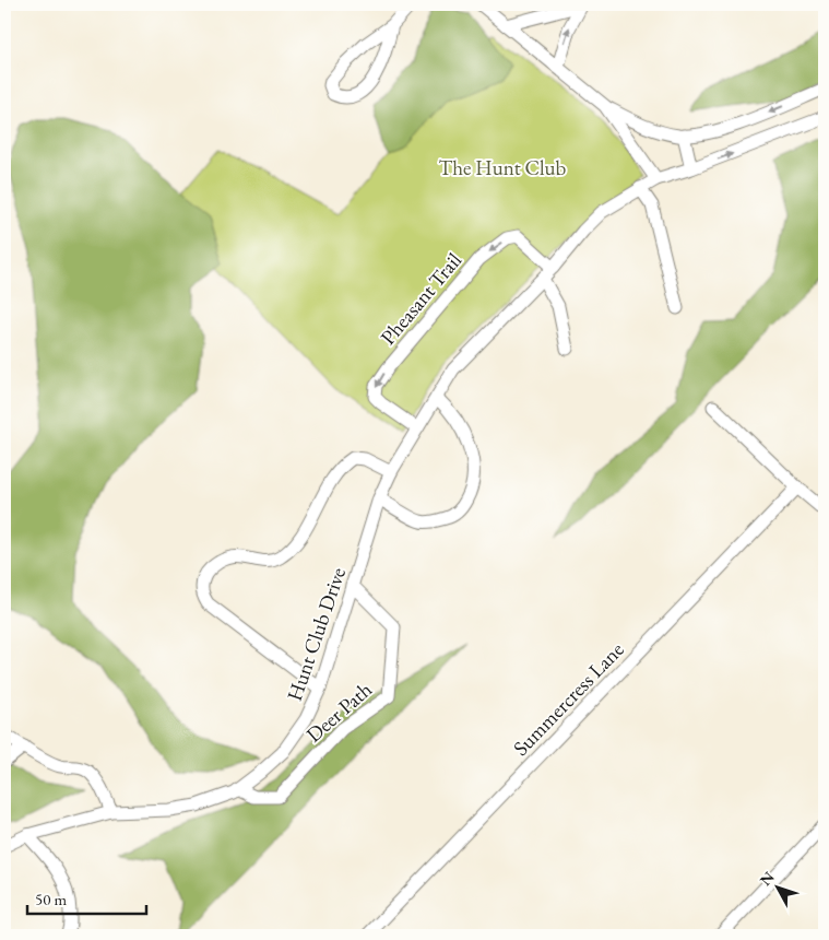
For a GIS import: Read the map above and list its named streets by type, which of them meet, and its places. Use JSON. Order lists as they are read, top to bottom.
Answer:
{
  "streets": {
    "street": [
      "Pheasant Trail",
      "Hunt Club Drive",
      "Summercress Lane",
      "Deer Path"
    ]
  },
  "crossings": [
    ["Pheasant Trail", "Hunt Club Drive"],
    ["Hunt Club Drive", "Deer Path"]
  ],
  "parks": ["The Hunt Club"],
  "scale_bar": "50 m",
  "north": "top left"
}
